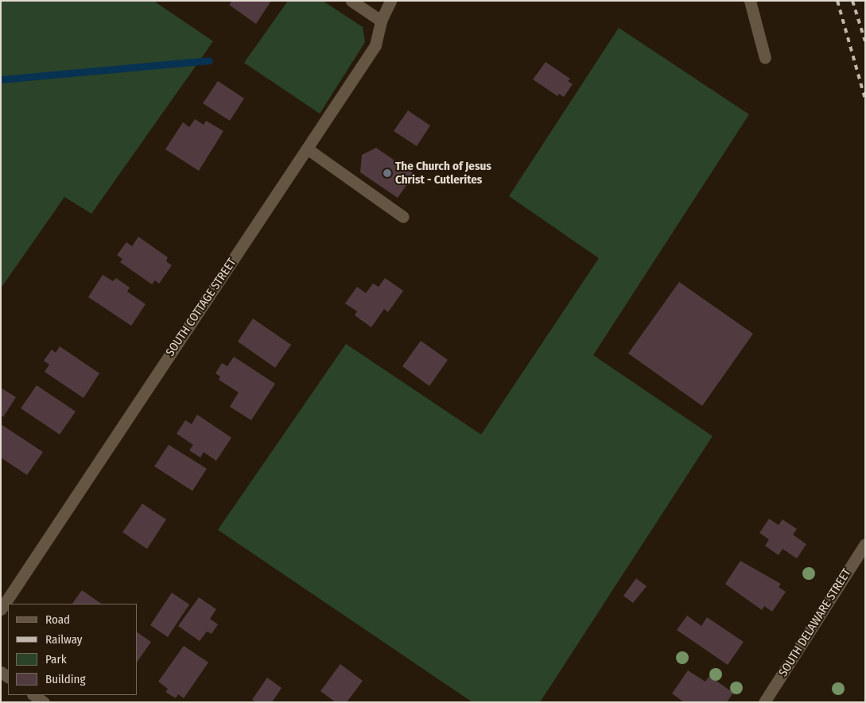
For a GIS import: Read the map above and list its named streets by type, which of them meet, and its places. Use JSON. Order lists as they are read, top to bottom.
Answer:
{
  "streets": {
    "street": ["SOUTH COTTAGE STREET", "SOUTH DELAWARE STREET"]
  },
  "places": ["The Church of Jesus Christ - Cutlerites"],
  "legend": [
    "Road",
    "Railway",
    "Park",
    "Building"
  ]
}
